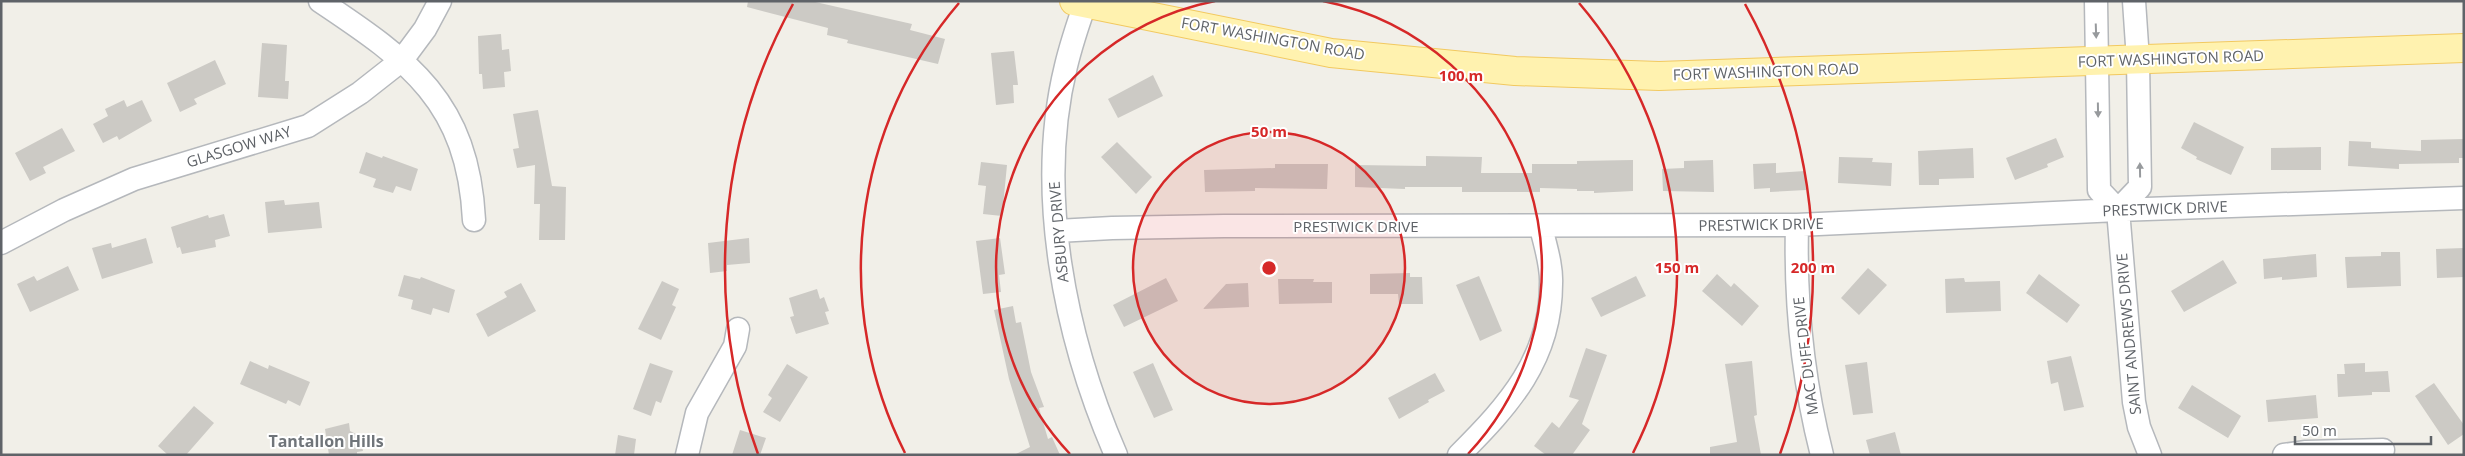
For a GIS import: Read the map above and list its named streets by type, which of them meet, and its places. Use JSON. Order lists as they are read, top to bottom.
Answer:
{
  "streets": {
    "main road": ["FORT WASHINGTON ROAD"],
    "street": [
      "GLASGOW WAY",
      "PRESTWICK DRIVE",
      "ASBURY DRIVE",
      "SAINT ANDREWS DRIVE",
      "MAC DUFF DRIVE"
    ]
  },
  "crossings": [
    ["FORT WASHINGTON ROAD", "ASBURY DRIVE"],
    ["PRESTWICK DRIVE", "ASBURY DRIVE"],
    ["PRESTWICK DRIVE", "SAINT ANDREWS DRIVE"],
    ["PRESTWICK DRIVE", "MAC DUFF DRIVE"]
  ],
  "districts": ["Tantallon Hills"],
  "scale_bar": "50 m",
  "rings": [
    "100 m",
    "50 m",
    "150 m",
    "200 m"
  ]
}
